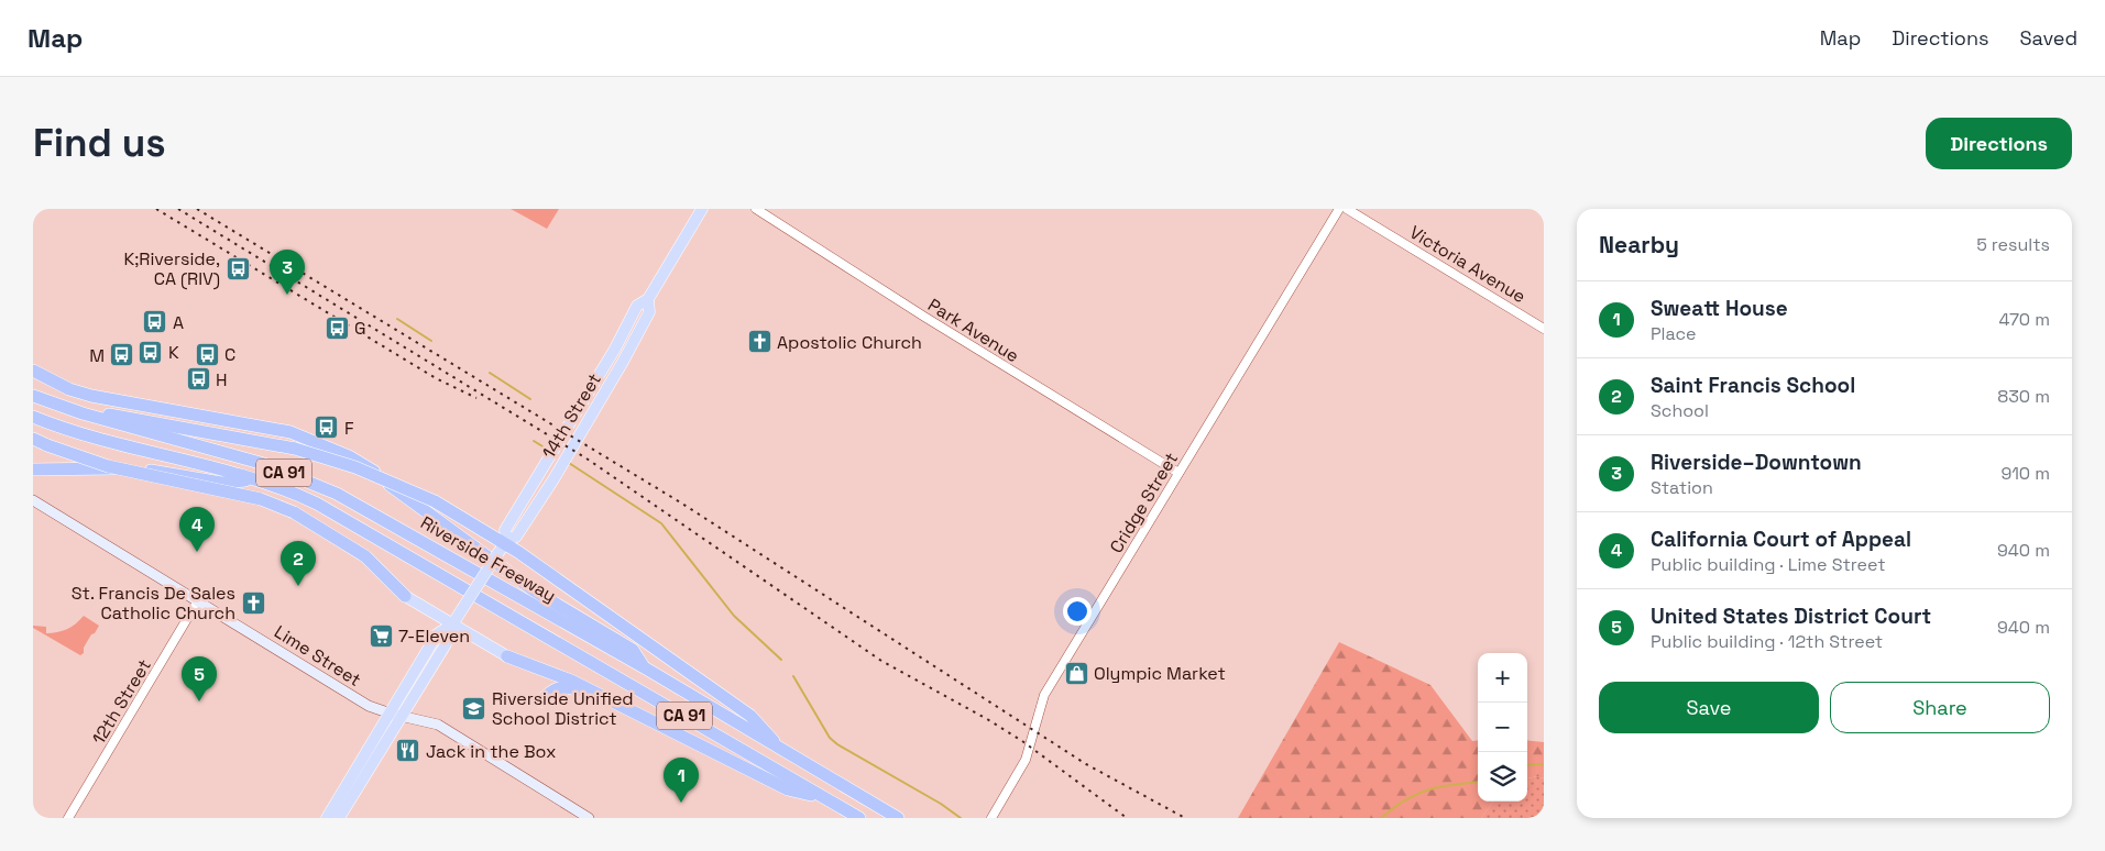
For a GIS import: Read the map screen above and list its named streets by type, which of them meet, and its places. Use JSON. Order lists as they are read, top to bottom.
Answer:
{
  "streets": {
    "highway": ["CA 91", "Riverside Freeway"],
    "main road": ["14th Street", "Lime Street"],
    "street": [
      "Victoria Avenue",
      "Park Avenue",
      "Cridge Street",
      "12th Street"
    ]
  },
  "crossings": [
    ["Park Avenue", "Cridge Street"],
    ["14th Street", "Lime Street"],
    ["Lime Street", "12th Street"]
  ],
  "places": {
    "bus stop": [
      "K;Riverside, CA (RIV)",
      "A",
      "G",
      "K",
      "C",
      "M",
      "H",
      "F"
    ],
    "church": ["Apostolic Church", "St. Francis De Sales Catholic Church"],
    "supermarket": ["7-Eleven"],
    "shop": ["Olympic Market"],
    "school or university": ["Riverside Unified School District"],
    "restaurant": ["Jack in the Box"]
  },
  "page": {
    "header": "Map",
    "nav": ["Map", "Directions", "Saved"],
    "buttons": [
      "Directions",
      ["Save", "Share"]
    ],
    "title": "Find us",
    "heading": ["Nearby", "5 results"],
    "pins": [
      "3",
      "4",
      "2",
      "5",
      "1"
    ],
    "list": [
      {
        "mark": "1",
        "name": "Sweatt House",
        "note": "Place",
        "value": "470 m"
      },
      {
        "mark": "2",
        "name": "Saint Francis School",
        "note": "School",
        "value": "830 m"
      },
      {
        "mark": "3",
        "name": "Riverside–Downtown",
        "note": "Station",
        "value": "910 m"
      },
      {
        "mark": "4",
        "name": "California Court of Appeal",
        "note": "Public building · Lime Street",
        "value": "940 m"
      },
      {
        "mark": "5",
        "name": "United States District Court",
        "note": "Public building · 12th Street",
        "value": "940 m"
      }
    ],
    "map_buttons": ["+", "−"]
  }
}
